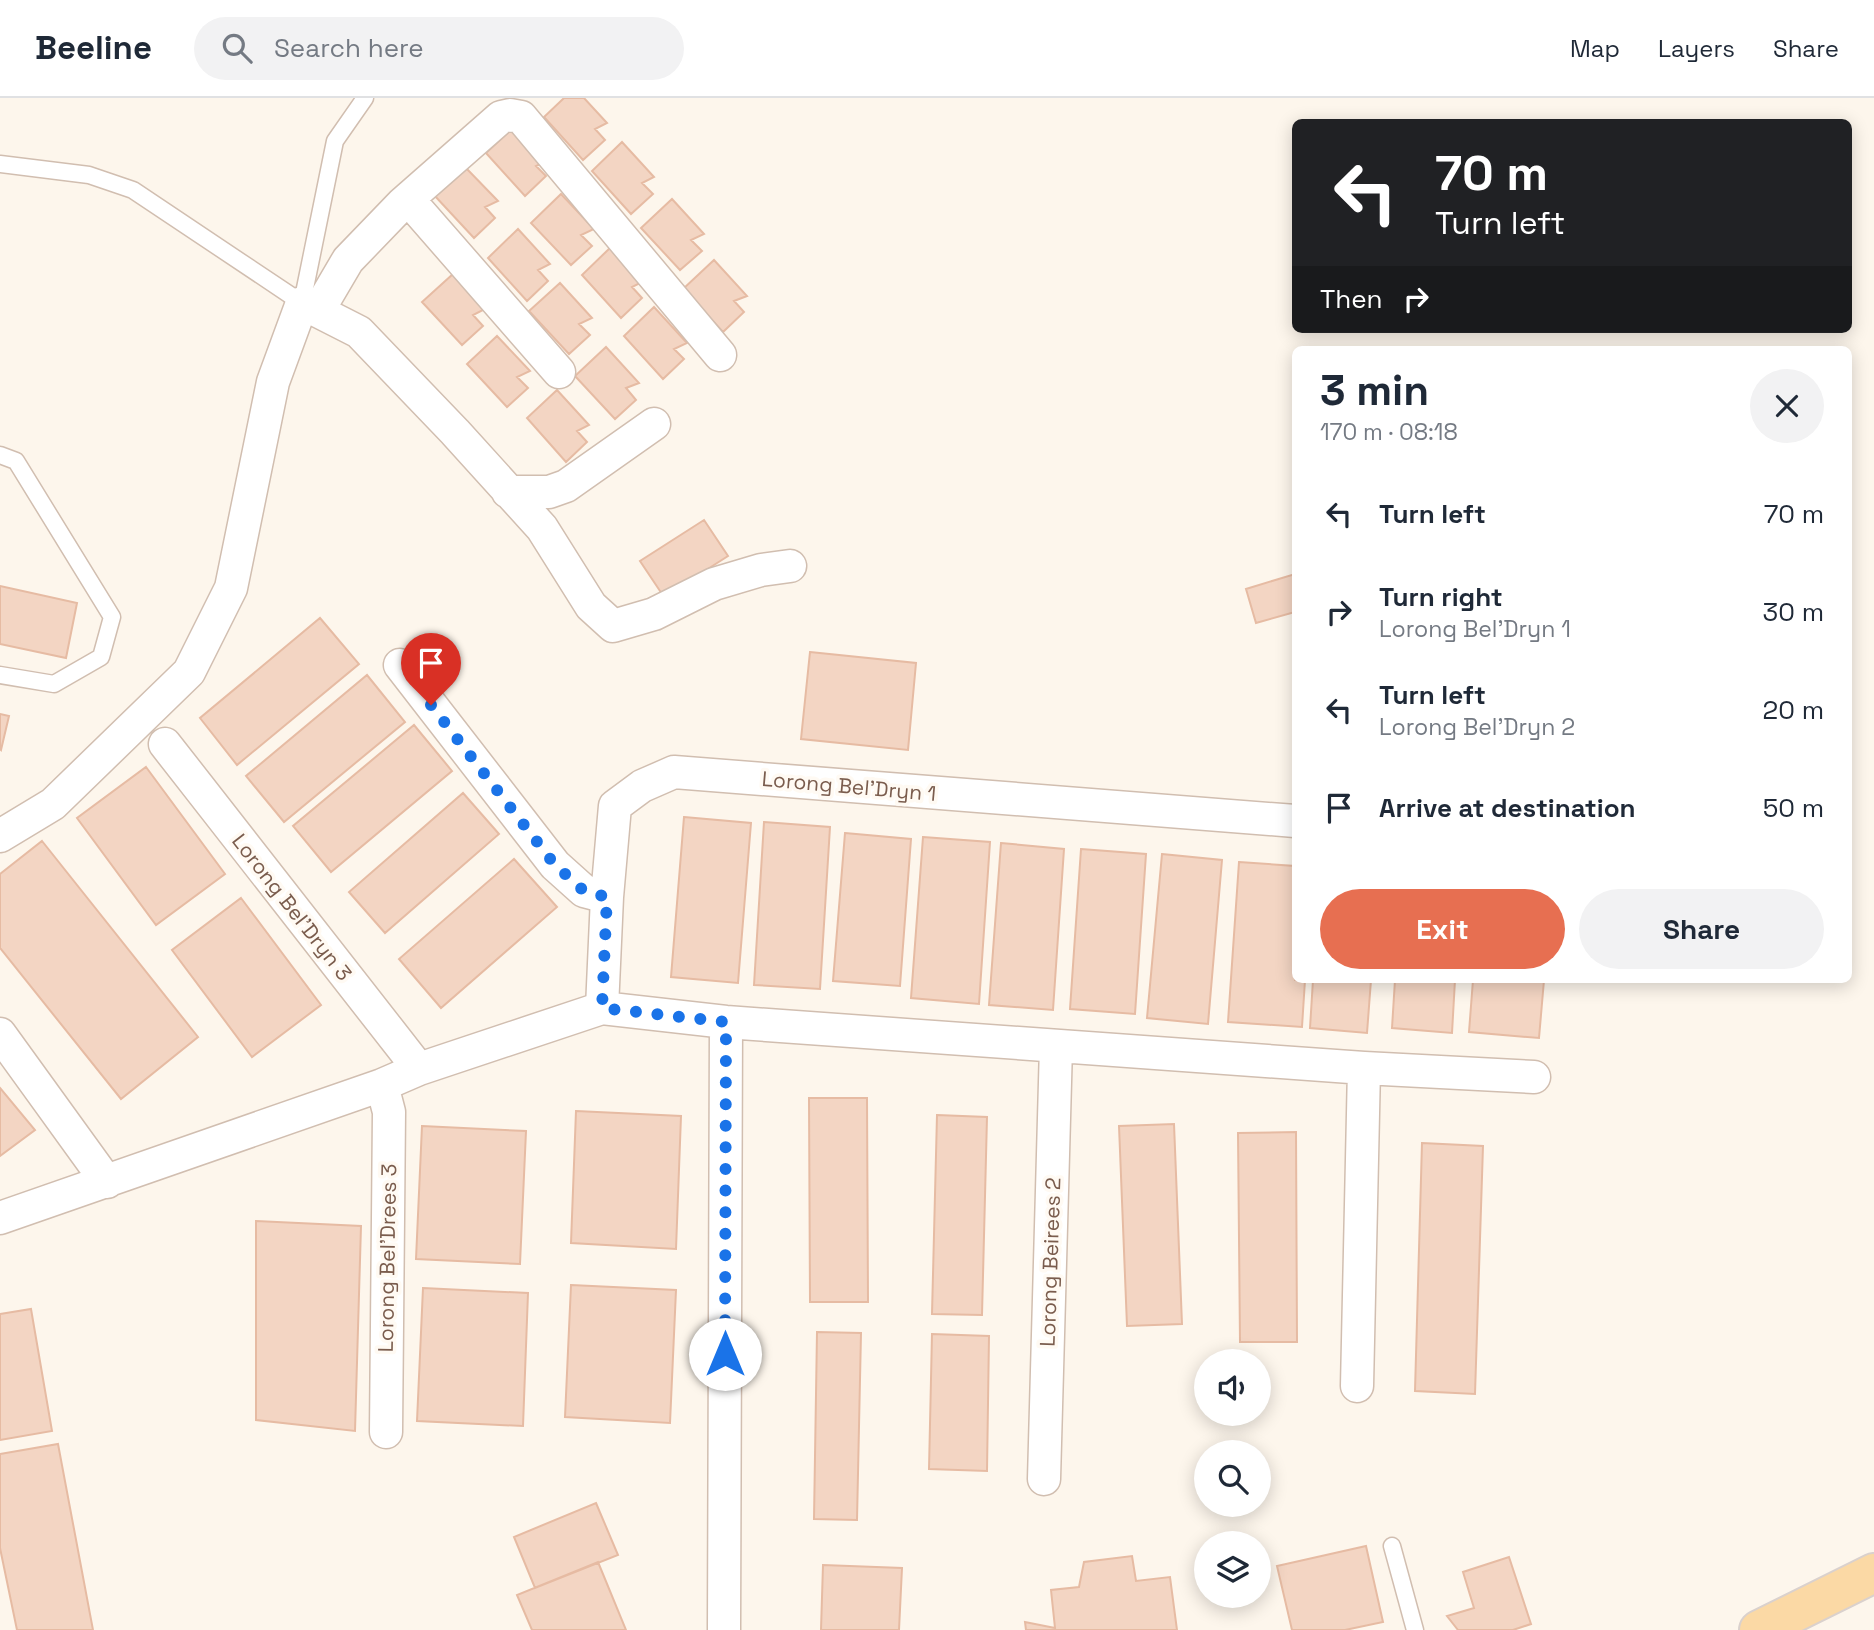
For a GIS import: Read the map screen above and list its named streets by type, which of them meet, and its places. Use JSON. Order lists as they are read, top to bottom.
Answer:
{
  "streets": {
    "street": [
      "Lorong Bel'Dryn 1",
      "Lorong Bel'Dryn 3",
      "Lorong Bel'Drees 3",
      "Lorong Beirees 2"
    ]
  },
  "page": {
    "header": "Beeline",
    "search": "Search here",
    "nav": ["Map", "Layers", "Share"],
    "turn": ["70 m", "Turn left"],
    "then": "Then",
    "heading": ["3 min", "170 m · 08:18"],
    "list": [
      {
        "name": "Turn left",
        "value": "70 m"
      },
      {
        "name": "Turn right",
        "note": "Lorong Bel'Dryn 1",
        "value": "30 m"
      },
      {
        "name": "Turn left",
        "note": "Lorong Bel'Dryn 2",
        "value": "20 m"
      },
      {
        "name": "Arrive at destination",
        "value": "50 m"
      }
    ],
    "buttons": ["Exit", "Share"]
  }
}
